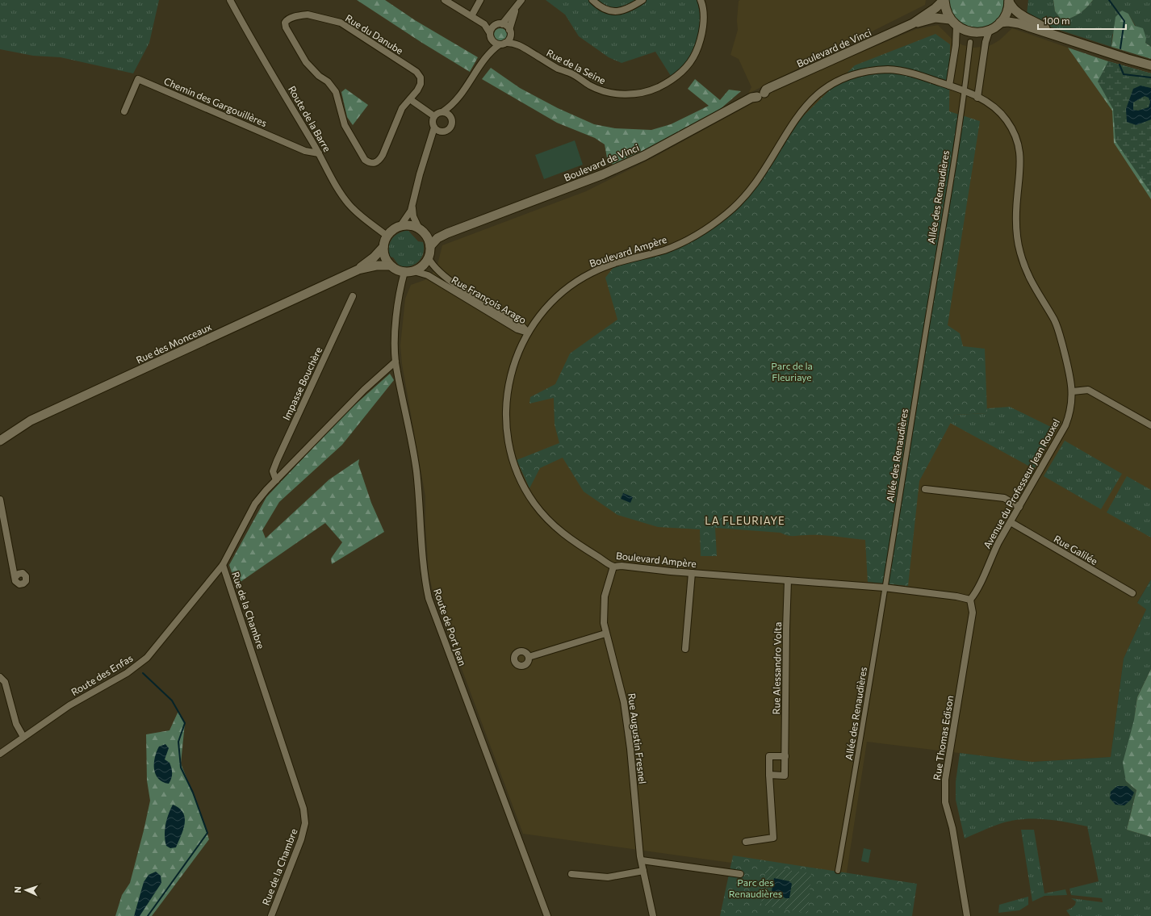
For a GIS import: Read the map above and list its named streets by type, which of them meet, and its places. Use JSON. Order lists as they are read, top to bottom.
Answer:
{
  "streets": {
    "main road": ["Boulevard de Vinci", "Rue des Monceaux"],
    "street": [
      "Rue du Danube",
      "Rue de la Seine",
      "Chemin des Gargouillères",
      "Route de la Barre",
      "Allée des Renaudières",
      "Boulevard Ampère",
      "Rue François Arago",
      "Impasse Bouchère",
      "Avenue du Professeur Jean Rouxel",
      "Rue Galilée",
      "Rue de la Chambre",
      "Route de Port Jean",
      "Rue Alessandro Volta",
      "Route des Enfas",
      "Rue Thomas Edison",
      "Rue Augustin Fresnel"
    ]
  },
  "crossings": [
    ["Boulevard de Vinci", "Route de la Barre"],
    ["Boulevard de Vinci", "Rue François Arago"],
    ["Boulevard de Vinci", "Rue des Monceaux"],
    ["Boulevard de Vinci", "Route de Port Jean"],
    ["Chemin des Gargouillères", "Route de la Barre"],
    ["Route de la Barre", "Rue François Arago"],
    ["Route de la Barre", "Rue des Monceaux"],
    ["Route de la Barre", "Route de Port Jean"],
    ["Allée des Renaudières", "Boulevard Ampère"],
    ["Allée des Renaudières", "Avenue du Professeur Jean Rouxel"],
    ["Boulevard Ampère", "Rue François Arago"],
    ["Boulevard Ampère", "Avenue du Professeur Jean Rouxel"],
    ["Boulevard Ampère", "Rue Alessandro Volta"],
    ["Boulevard Ampère", "Rue Augustin Fresnel"],
    ["Rue François Arago", "Rue des Monceaux"],
    ["Rue François Arago", "Route de Port Jean"],
    ["Rue des Monceaux", "Route de Port Jean"],
    ["Impasse Bouchère", "Rue de la Chambre"],
    ["Avenue du Professeur Jean Rouxel", "Rue Galilée"],
    ["Avenue du Professeur Jean Rouxel", "Rue Thomas Edison"],
    ["Rue de la Chambre", "Route de Port Jean"],
    ["Rue de la Chambre", "Route des Enfas"]
  ],
  "districts": ["LA FLEURIAYE"],
  "parks": ["Parc de la Fleuriaye", "Parc des Renaudières"],
  "scale_bar": "100 m",
  "north": "left"
}
